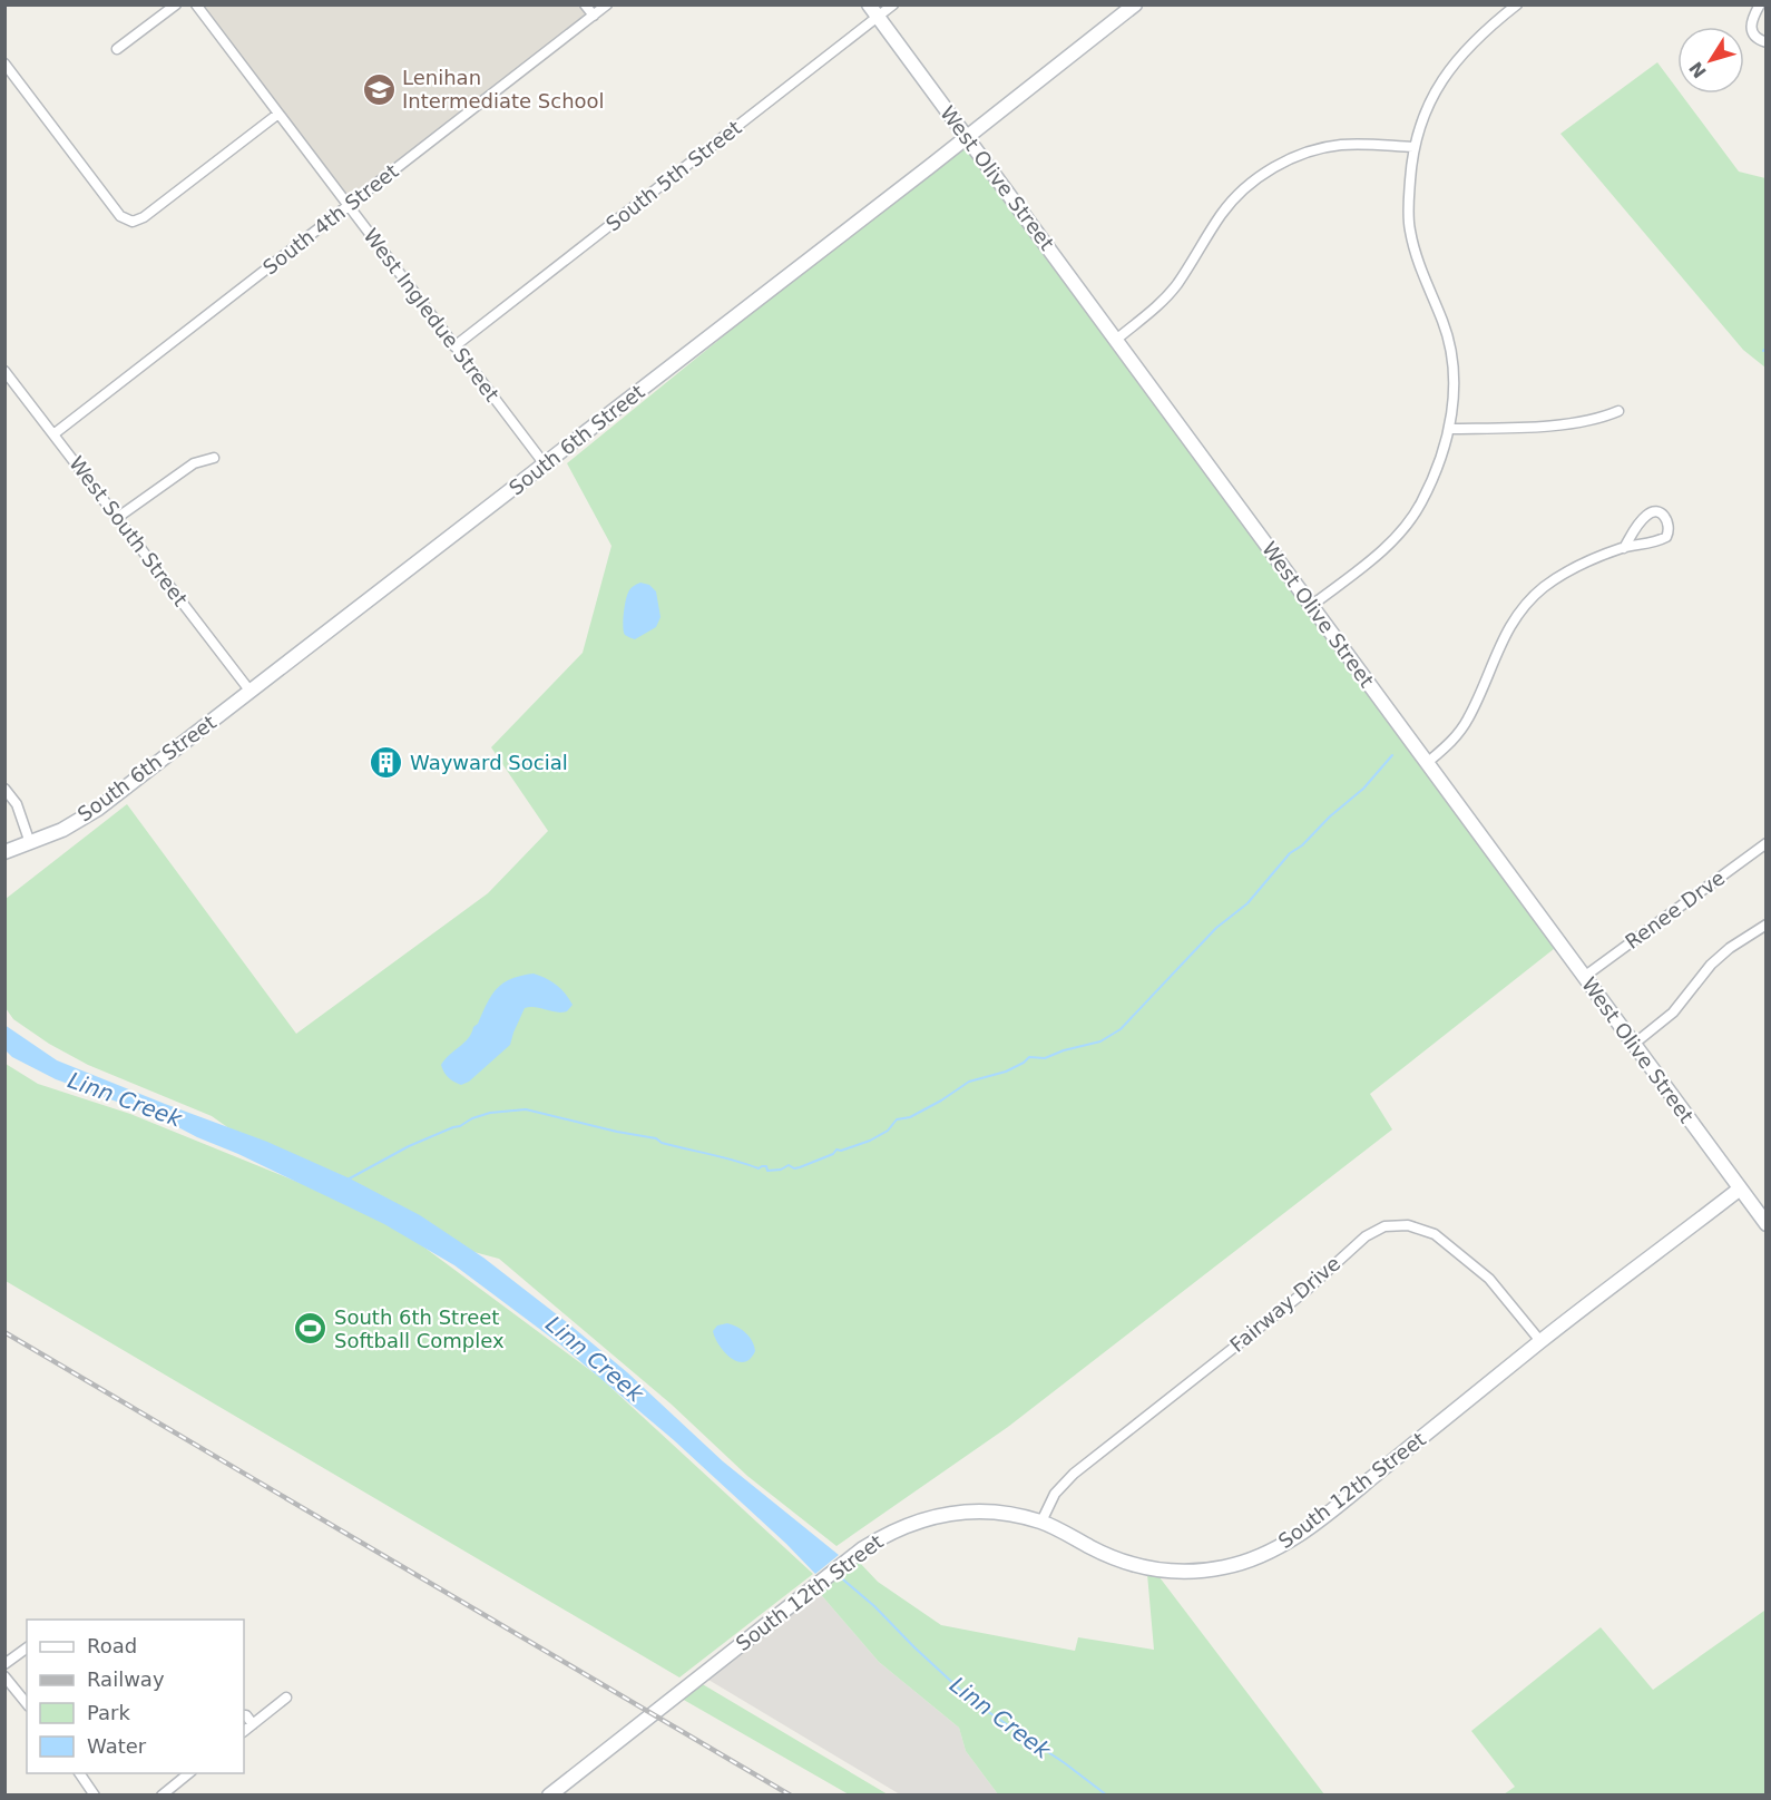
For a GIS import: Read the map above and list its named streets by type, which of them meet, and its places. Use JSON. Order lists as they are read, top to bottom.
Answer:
{
  "streets": {
    "street": [
      "South 5th Street",
      "West Olive Street",
      "South 4th Street",
      "West Ingledue Street",
      "South 6th Street",
      "West South Street",
      "Renee Drve",
      "Fairway Drive",
      "South 12th Street"
    ]
  },
  "crossings": [
    ["South 5th Street", "West Olive Street"],
    ["South 5th Street", "West Ingledue Street"],
    ["West Olive Street", "South 6th Street"],
    ["West Olive Street", "Renee Drve"],
    ["West Olive Street", "South 12th Street"],
    ["South 4th Street", "West Ingledue Street"],
    ["South 4th Street", "West South Street"],
    ["West Ingledue Street", "South 6th Street"],
    ["South 6th Street", "West South Street"],
    ["Fairway Drive", "South 12th Street"]
  ],
  "water": ["Linn Creek"],
  "places": {
    "school or university": ["Lenihan Intermediate School"],
    "building": ["Wayward Social"],
    "sports": ["South 6th Street Softball Complex"]
  },
  "legend": [
    "Road",
    "Railway",
    "Park",
    "Water"
  ],
  "north": "bottom left"
}
